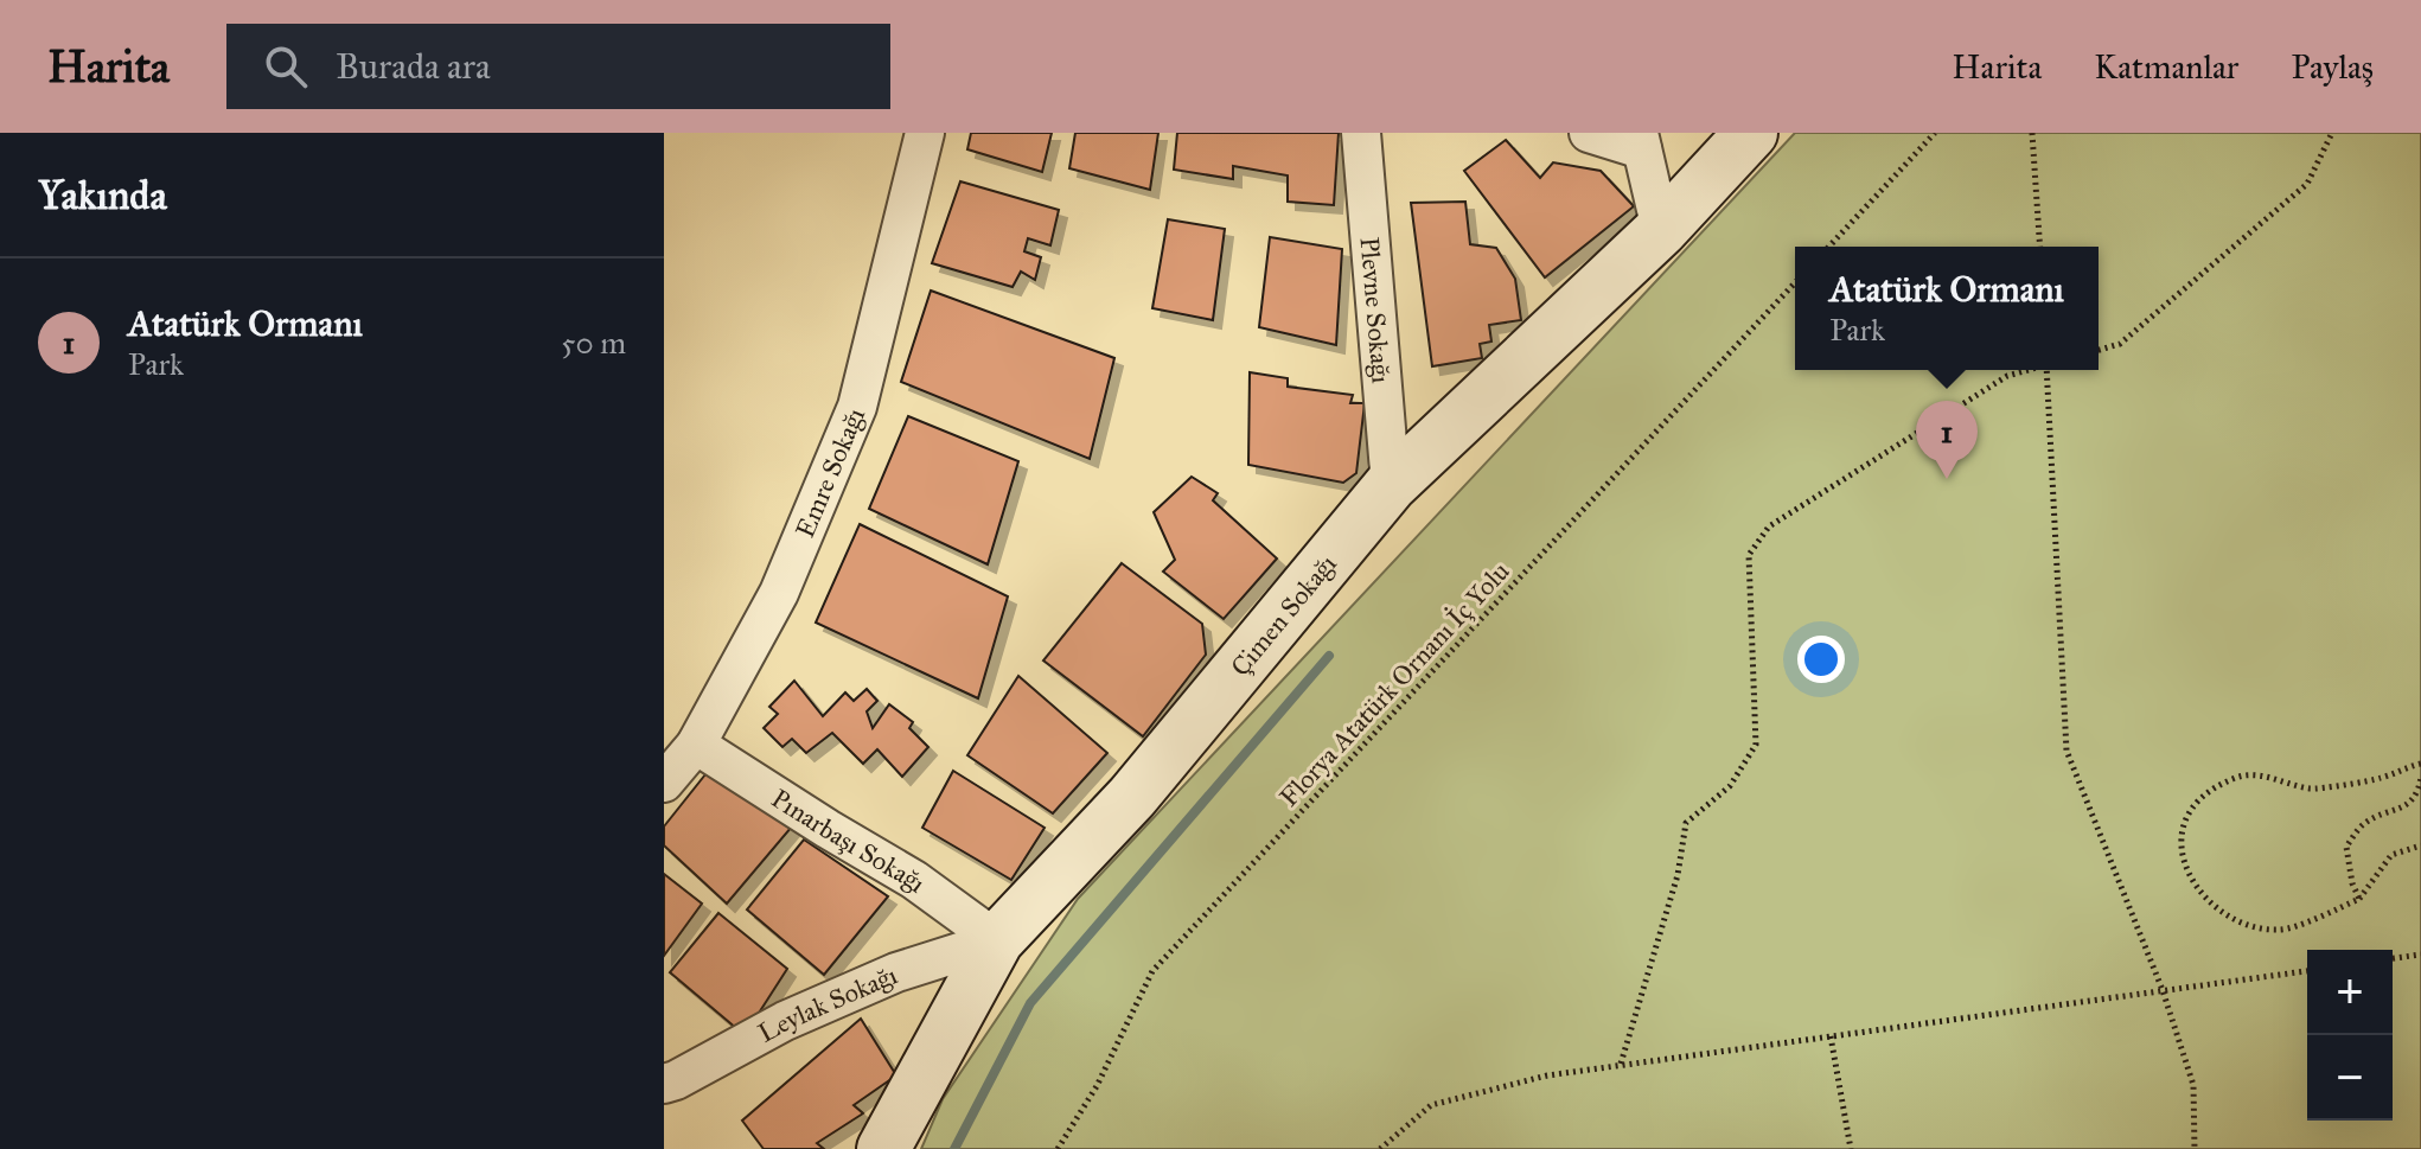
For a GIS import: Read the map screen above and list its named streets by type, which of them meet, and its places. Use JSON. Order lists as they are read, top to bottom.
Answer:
{
  "streets": {
    "main road": ["Çimen Sokağı"],
    "street": [
      "Plevne Sokağı",
      "Emre Sokağı",
      "Pınarbaşı Sokağı",
      "Leylak Sokağı"
    ],
    "path": ["Florya Atatürk Ornanı İç Yolu"]
  },
  "crossings": [
    ["Plevne Sokağı", "Çimen Sokağı"],
    ["Emre Sokağı", "Pınarbaşı Sokağı"],
    ["Çimen Sokağı", "Pınarbaşı Sokağı"],
    ["Çimen Sokağı", "Leylak Sokağı"],
    ["Pınarbaşı Sokağı", "Leylak Sokağı"]
  ],
  "page": {
    "header": "Harita",
    "search": "Burada ara",
    "nav": ["Harita", "Katmanlar", "Paylaş"],
    "heading": "Yakında",
    "popup": ["Atatürk Ormanı", "Park"],
    "list": [
      {
        "mark": "1",
        "name": "Atatürk Ormanı",
        "note": "Park",
        "value": "50 m"
      }
    ],
    "pins": "1",
    "map_buttons": ["+", "−"]
  }
}
